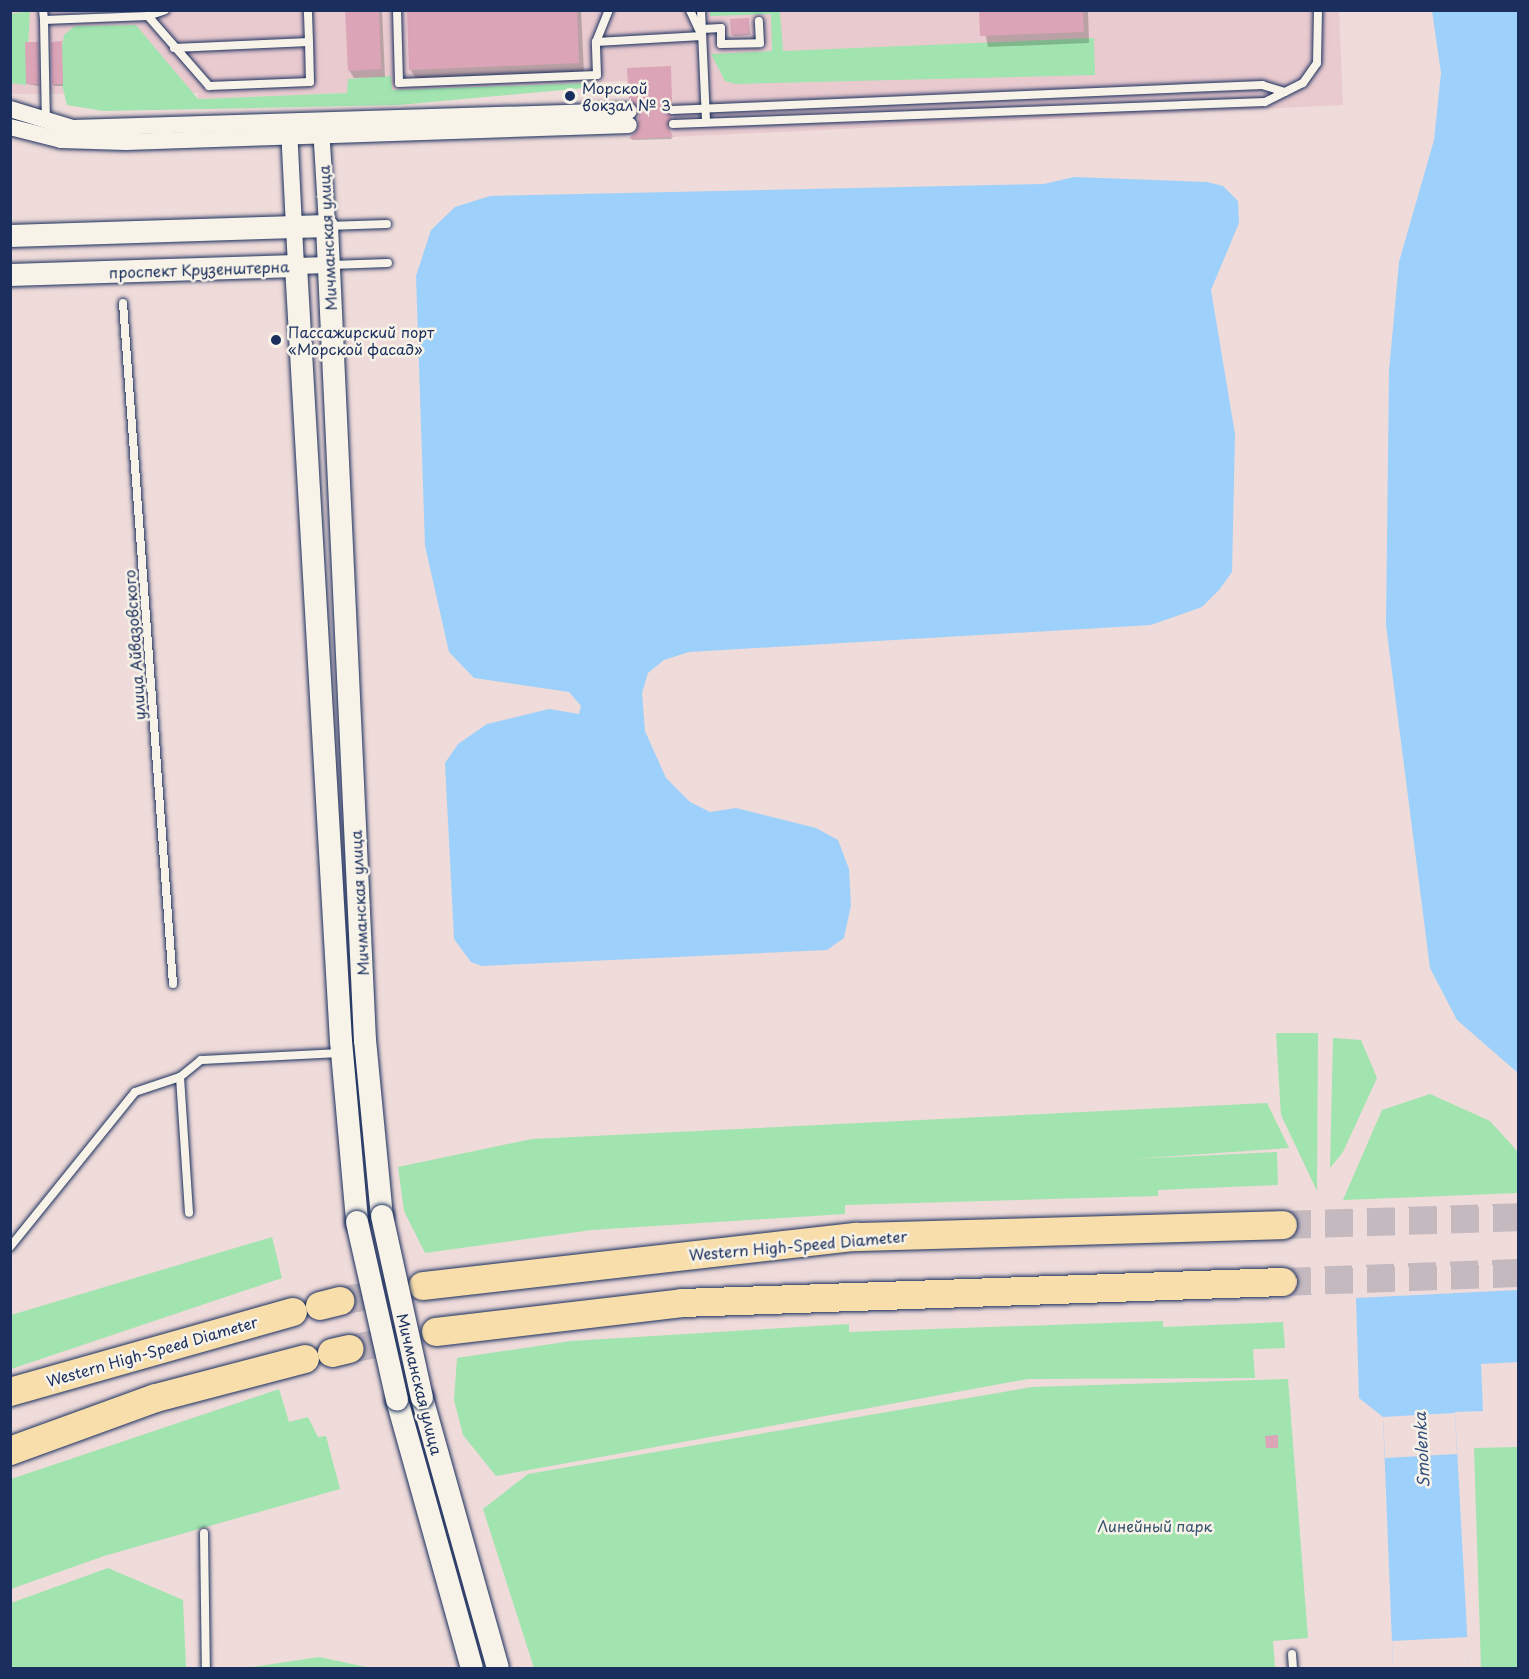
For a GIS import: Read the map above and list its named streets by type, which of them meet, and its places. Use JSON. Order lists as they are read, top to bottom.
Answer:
{
  "streets": {
    "highway": ["Western High-Speed Diameter"],
    "main road": ["Мичманская улица", "проспект Крузенштерна"],
    "lane": ["улица Айвазовского"]
  },
  "crossings": [
    ["Мичманская улица", "проспект Крузенштерна"]
  ],
  "water": ["Smolenka"],
  "parks": ["Линейный парк"],
  "places": ["Морской вокзал № 3", "Пассажирский порт «Морской фасад»"]
}
